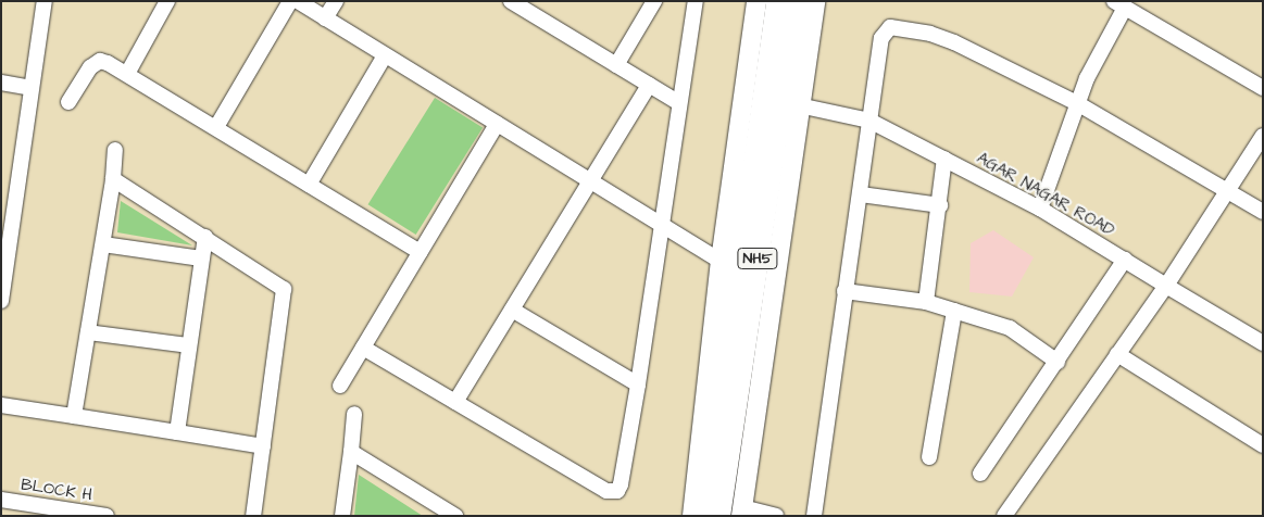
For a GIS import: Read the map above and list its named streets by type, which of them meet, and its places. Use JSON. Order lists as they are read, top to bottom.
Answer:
{
  "streets": {
    "highway": ["NH5"],
    "street": ["AGAR NAGAR ROAD", "BLOCK H"]
  }
}
